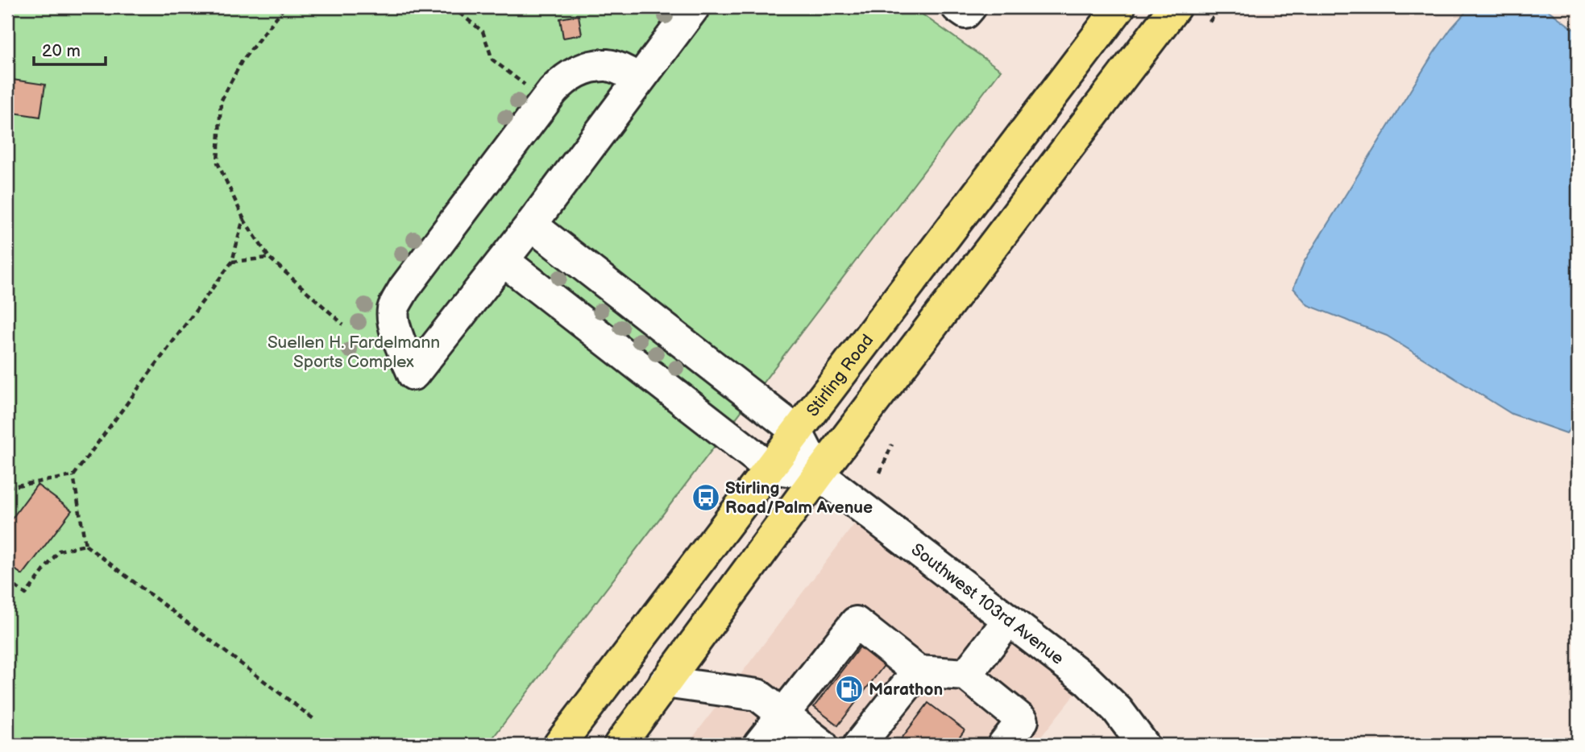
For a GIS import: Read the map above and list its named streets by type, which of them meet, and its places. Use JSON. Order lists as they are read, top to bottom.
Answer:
{
  "streets": {
    "main road": ["Stirling Road"],
    "street": ["Southwest 103rd Avenue"]
  },
  "parks": ["Suellen H. Fardelmann Sports Complex"],
  "places": {
    "bus stop": ["Stirling Road/Palm Avenue"],
    "fuel station": ["Marathon"]
  },
  "scale_bar": "20 m"
}
